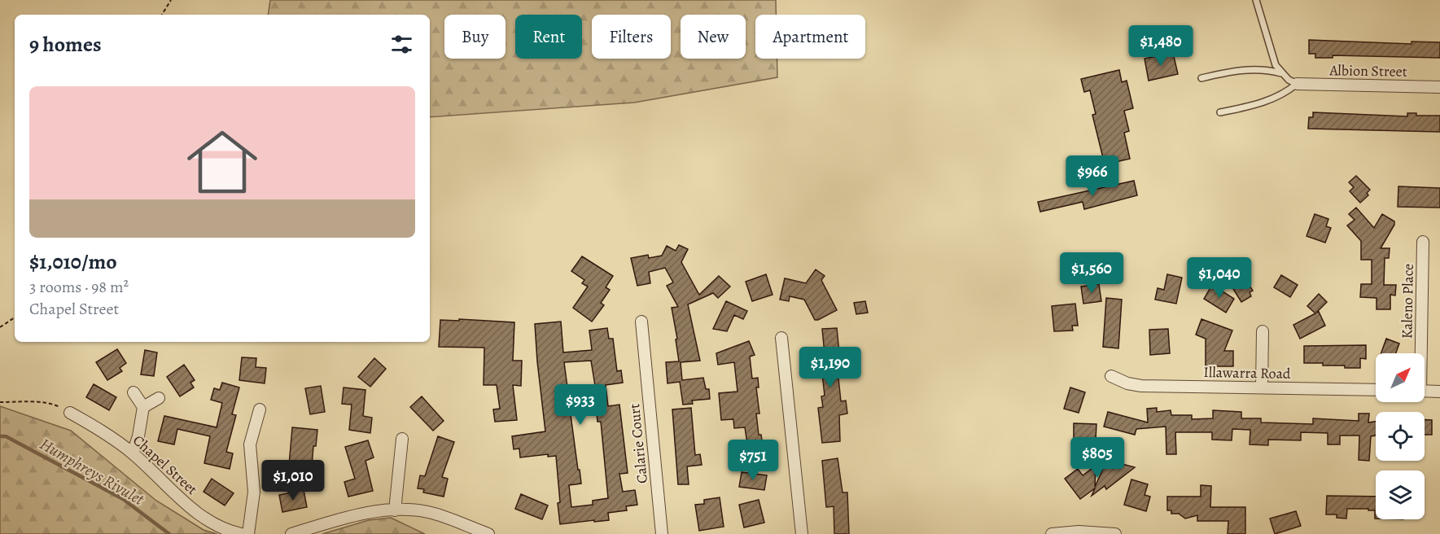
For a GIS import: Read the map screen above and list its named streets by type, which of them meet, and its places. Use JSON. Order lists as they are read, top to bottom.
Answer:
{
  "streets": {
    "street": [
      "Albion Street",
      "Kaleno Place",
      "Illawarra Road",
      "Calarie Court",
      "Chapel Street"
    ]
  },
  "water": ["Humphreys Rivulet"],
  "north": "top right",
  "page": {
    "chip": [
      "Buy",
      "Rent",
      "Filters",
      "New",
      "Apartment"
    ],
    "heading": "9 homes",
    "price": [
      "$1,480",
      "$966",
      "$1,560",
      "$1,040",
      "$1,190",
      "$933",
      "$805",
      "$751",
      "$1,010"
    ],
    "list": [
      {
        "name": "$1,010/mo",
        "note": "3 rooms · 98 m² · Chapel Street"
      }
    ]
  }
}
